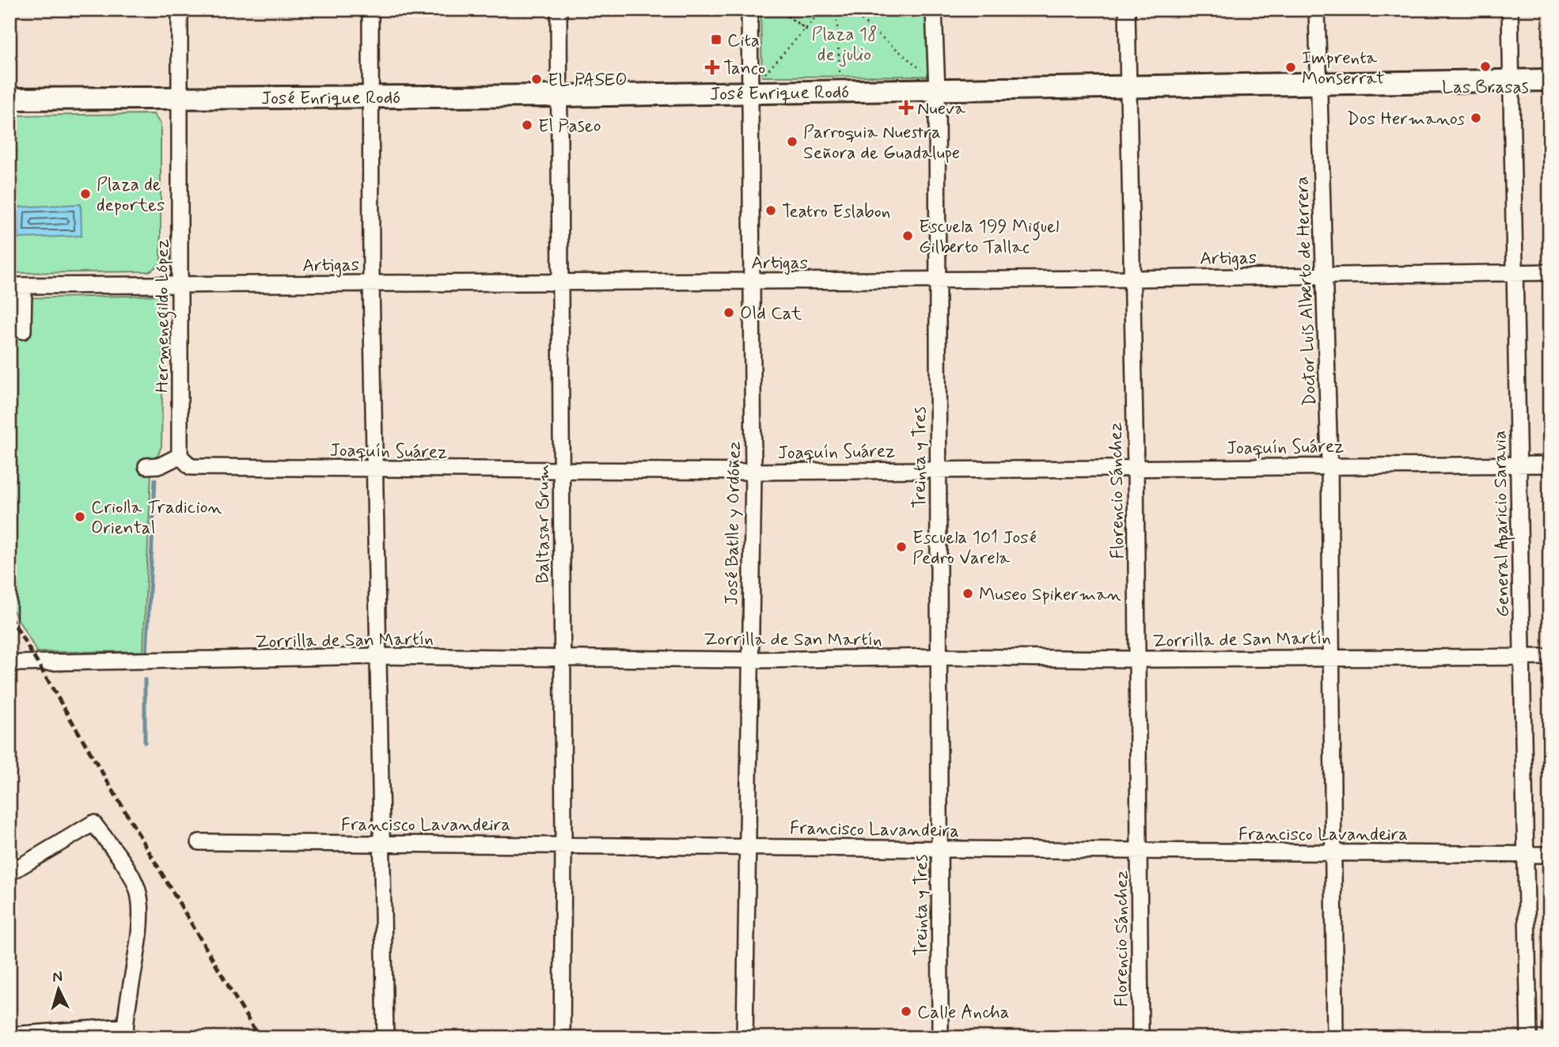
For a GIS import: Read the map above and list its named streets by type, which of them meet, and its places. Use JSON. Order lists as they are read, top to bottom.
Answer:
{
  "streets": {
    "highway": ["José Enrique Rodó"],
    "street": [
      "Artigas",
      "Doctor Luis Alberto de Herrera",
      "Hermenegildo López",
      "Joaquín Suárez",
      "Treinta y Tres",
      "Florencio Sánchez",
      "José Batlle y Ordóñez",
      "Baltasar Brum",
      "General Aparicio Saravia",
      "Zorrilla de San Martín",
      "Francisco Lavandeira"
    ]
  },
  "crossings": [
    ["José Enrique Rodó", "Doctor Luis Alberto de Herrera"],
    ["José Enrique Rodó", "Hermenegildo López"],
    ["José Enrique Rodó", "Treinta y Tres"],
    ["José Enrique Rodó", "Florencio Sánchez"],
    ["José Enrique Rodó", "José Batlle y Ordóñez"],
    ["José Enrique Rodó", "Baltasar Brum"],
    ["José Enrique Rodó", "General Aparicio Saravia"],
    ["Artigas", "Doctor Luis Alberto de Herrera"],
    ["Artigas", "Hermenegildo López"],
    ["Artigas", "Treinta y Tres"],
    ["Artigas", "Florencio Sánchez"],
    ["Artigas", "José Batlle y Ordóñez"],
    ["Artigas", "Baltasar Brum"],
    ["Artigas", "General Aparicio Saravia"],
    ["Doctor Luis Alberto de Herrera", "Joaquín Suárez"],
    ["Doctor Luis Alberto de Herrera", "Zorrilla de San Martín"],
    ["Doctor Luis Alberto de Herrera", "Francisco Lavandeira"],
    ["Hermenegildo López", "Joaquín Suárez"],
    ["Joaquín Suárez", "Treinta y Tres"],
    ["Joaquín Suárez", "Florencio Sánchez"],
    ["Joaquín Suárez", "José Batlle y Ordóñez"],
    ["Joaquín Suárez", "Baltasar Brum"],
    ["Joaquín Suárez", "General Aparicio Saravia"],
    ["Treinta y Tres", "Zorrilla de San Martín"],
    ["Treinta y Tres", "Francisco Lavandeira"],
    ["Florencio Sánchez", "Zorrilla de San Martín"],
    ["Florencio Sánchez", "Francisco Lavandeira"],
    ["José Batlle y Ordóñez", "Zorrilla de San Martín"],
    ["José Batlle y Ordóñez", "Francisco Lavandeira"],
    ["Baltasar Brum", "Zorrilla de San Martín"],
    ["Baltasar Brum", "Francisco Lavandeira"],
    ["General Aparicio Saravia", "Zorrilla de San Martín"],
    ["General Aparicio Saravia", "Francisco Lavandeira"]
  ],
  "parks": ["Plaza 18 de julio"],
  "places": {
    "transit": ["Cita"],
    "other": [
      "Las Brasas",
      "Imprenta Monserrat",
      "EL PASEO",
      "Dos Hermanos",
      "El Paseo",
      "Parroquia Nuestra Señora de Guadalupe",
      "Plaza de deportes",
      "Teatro Eslabon",
      "Escuela 199 Miguel Gilberto Tallac",
      "Old Cat",
      "Criolla Tradicion Oriental",
      "Escuela 101 José Pedro Varela",
      "Museo Spikerman",
      "Calle Ancha"
    ],
    "health": ["Tanco", "Nueva"]
  },
  "north": "top"
}
